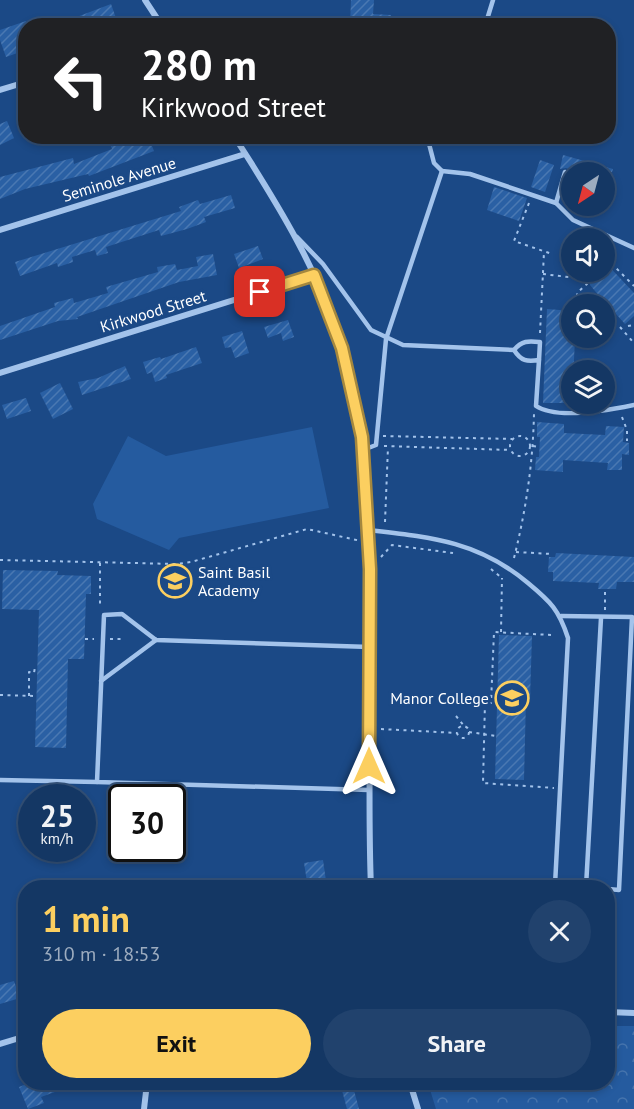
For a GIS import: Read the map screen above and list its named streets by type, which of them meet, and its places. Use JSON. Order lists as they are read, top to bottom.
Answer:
{
  "streets": {
    "street": ["Seminole Avenue", "Kirkwood Street"]
  },
  "places": {
    "school or university": ["Saint Basil Academy", "Manor College"]
  },
  "north": "bottom left",
  "page": {
    "turn": ["280 m", "Kirkwood Street"],
    "speed": "25 km/h",
    "limit": "30",
    "heading": ["1 min", "310 m · 18:53"],
    "buttons": ["Exit", "Share"]
  }
}
